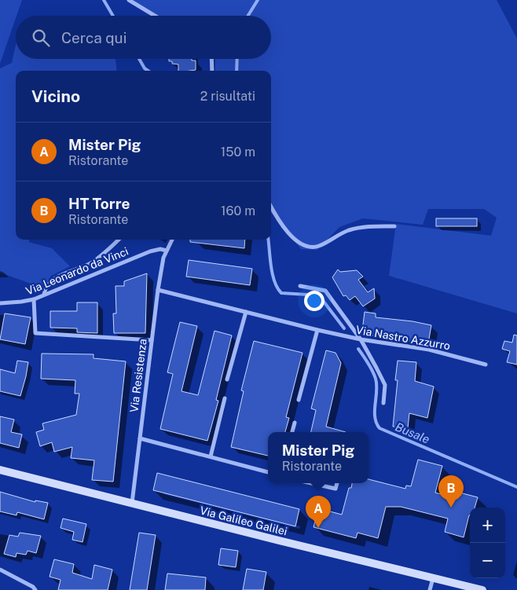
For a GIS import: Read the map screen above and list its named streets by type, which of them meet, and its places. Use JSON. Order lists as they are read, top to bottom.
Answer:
{
  "streets": {
    "main road": ["Via Galileo Galilei"],
    "street": ["Via Leonardo da Vinci", "Via Nastro Azzurro", "Via Resistenza"]
  },
  "crossings": [
    ["Via Leonardo da Vinci", "Via Resistenza"],
    ["Via Nastro Azzurro", "Via Resistenza"],
    ["Via Resistenza", "Via Galileo Galilei"]
  ],
  "water": ["Busale"],
  "page": {
    "search": "Cerca qui",
    "heading": ["Vicino", "2 risultati"],
    "list": [
      {
        "mark": "A",
        "name": "Mister Pig",
        "note": "Ristorante",
        "value": "150 m"
      },
      {
        "mark": "B",
        "name": "HT Torre",
        "note": "Ristorante",
        "value": "160 m"
      }
    ],
    "popup": ["Mister Pig", "Ristorante"],
    "pins": ["B", "A"],
    "map_buttons": ["+", "−"]
  }
}
